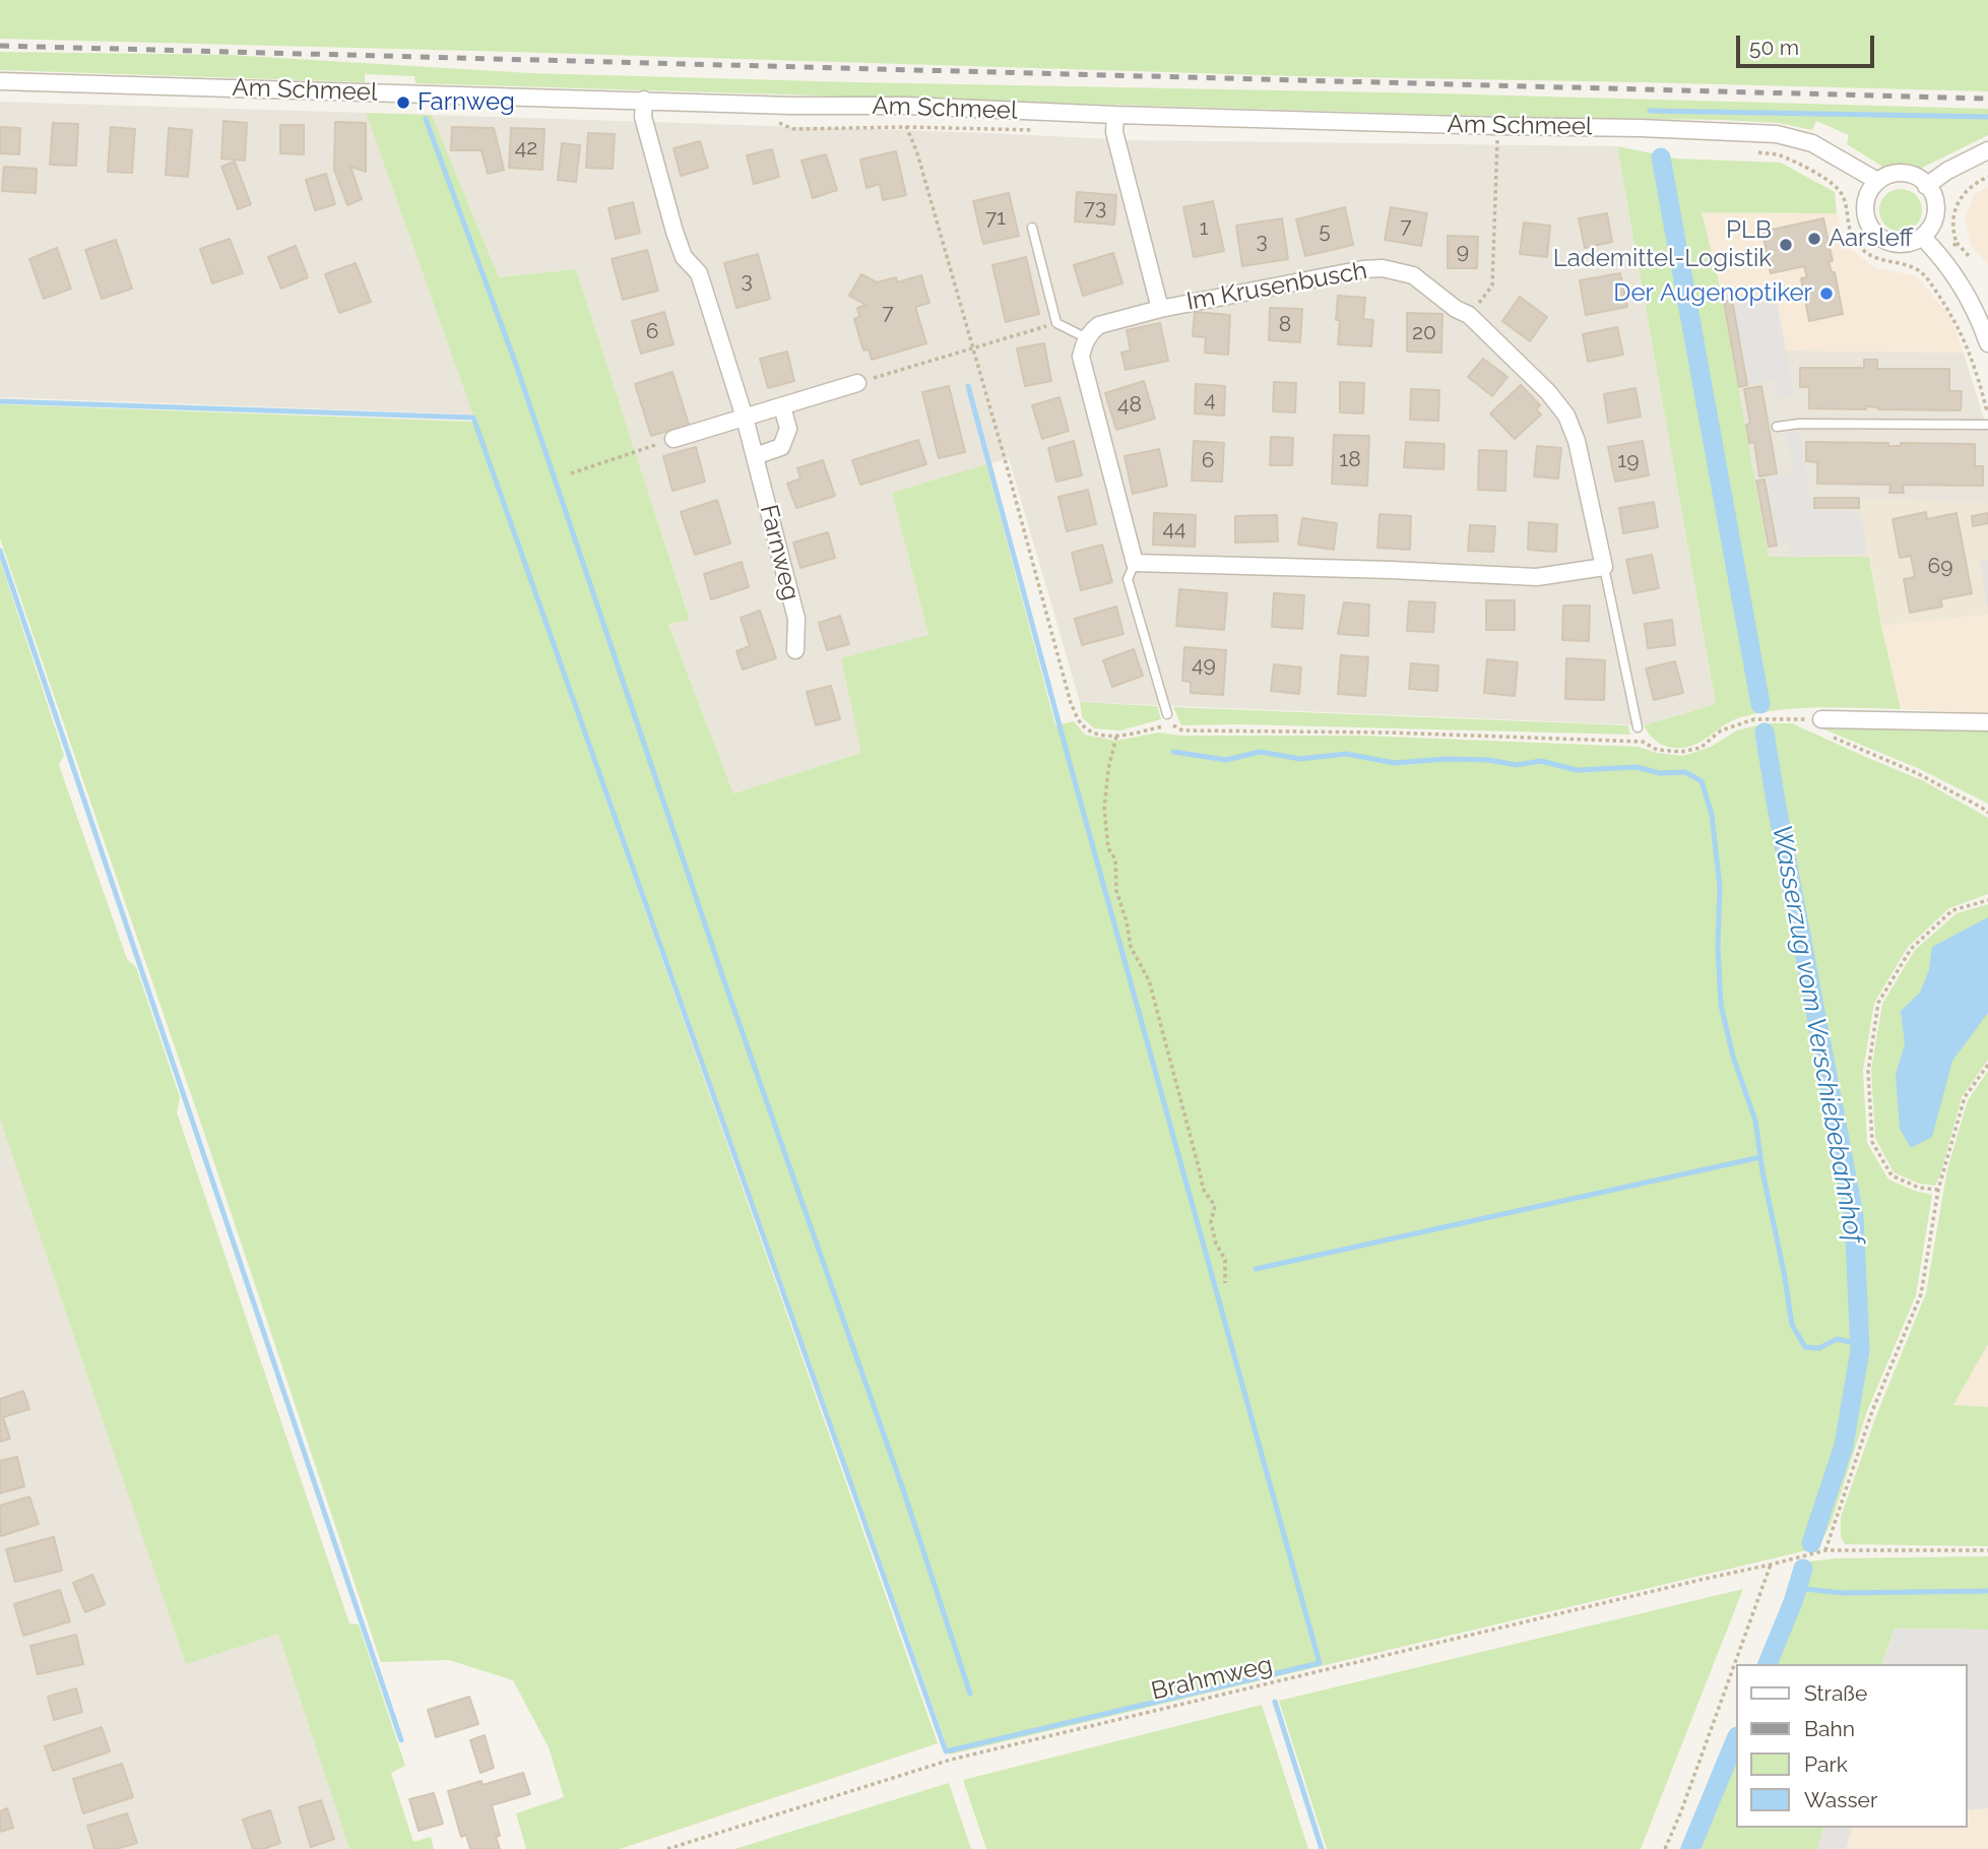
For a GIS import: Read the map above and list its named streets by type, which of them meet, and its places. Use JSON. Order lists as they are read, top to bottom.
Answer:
{
  "streets": {
    "street": ["Am Schmeel", "Im Krusenbusch", "Farnweg"],
    "path": ["Brahmweg"]
  },
  "crossings": [
    ["Am Schmeel", "Im Krusenbusch"],
    ["Am Schmeel", "Farnweg"]
  ],
  "water": ["Wasserzug vom Verschiebebahnhof"],
  "places": [
    "Farnweg",
    "Aarsleff",
    "PLB Lademittel-Logistik",
    "Der Augenoptiker"
  ],
  "house_numbers": [
    "42",
    "73",
    "71",
    "7",
    "1",
    "5",
    "3",
    "9",
    "3",
    "7",
    "8",
    "6",
    "20",
    "4",
    "48",
    "18",
    "6",
    "19",
    "44",
    "69",
    "49"
  ],
  "legend": [
    "Straße",
    "Bahn",
    "Park",
    "Wasser"
  ],
  "scale_bar": "50 m"
}
